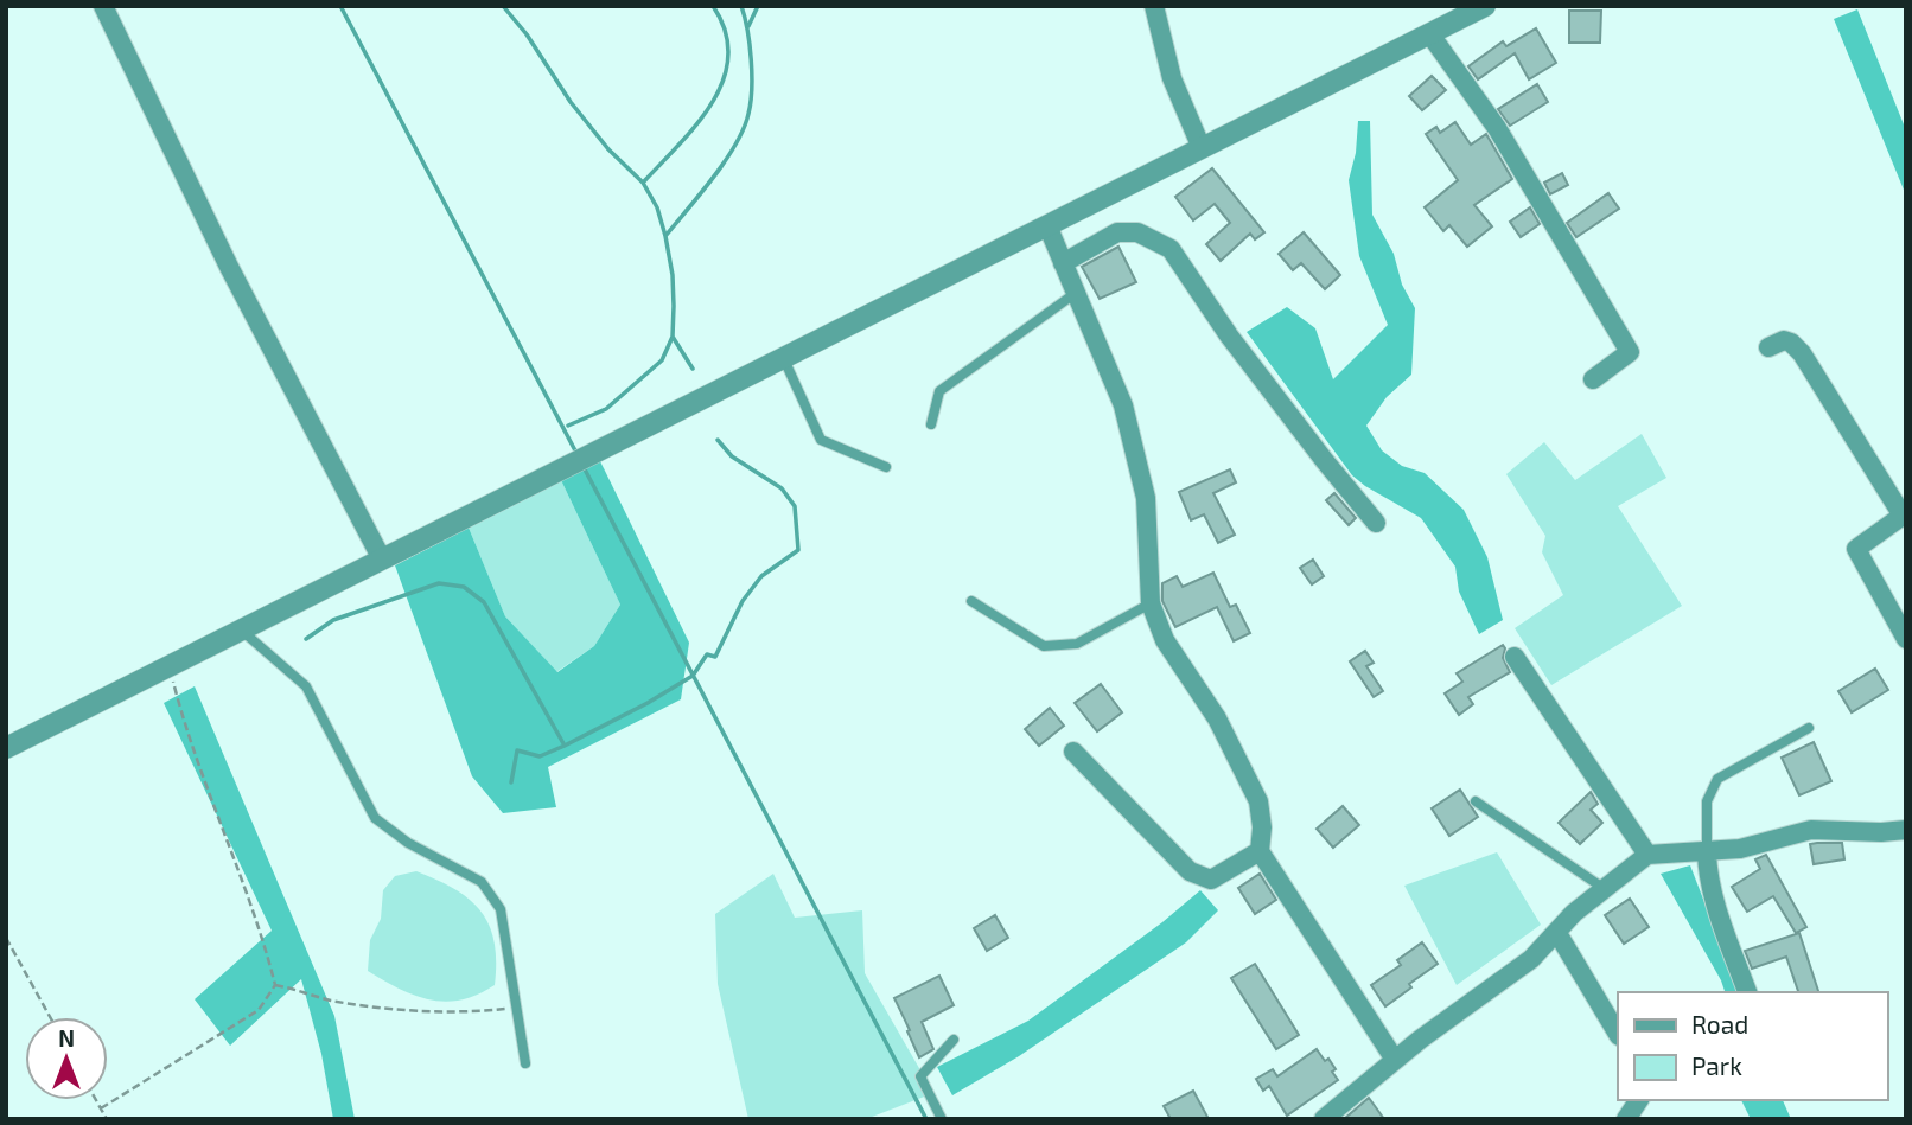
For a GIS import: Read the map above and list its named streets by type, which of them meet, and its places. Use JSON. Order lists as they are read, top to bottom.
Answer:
{
  "legend": ["Road", "Park"],
  "north": "top"
}
